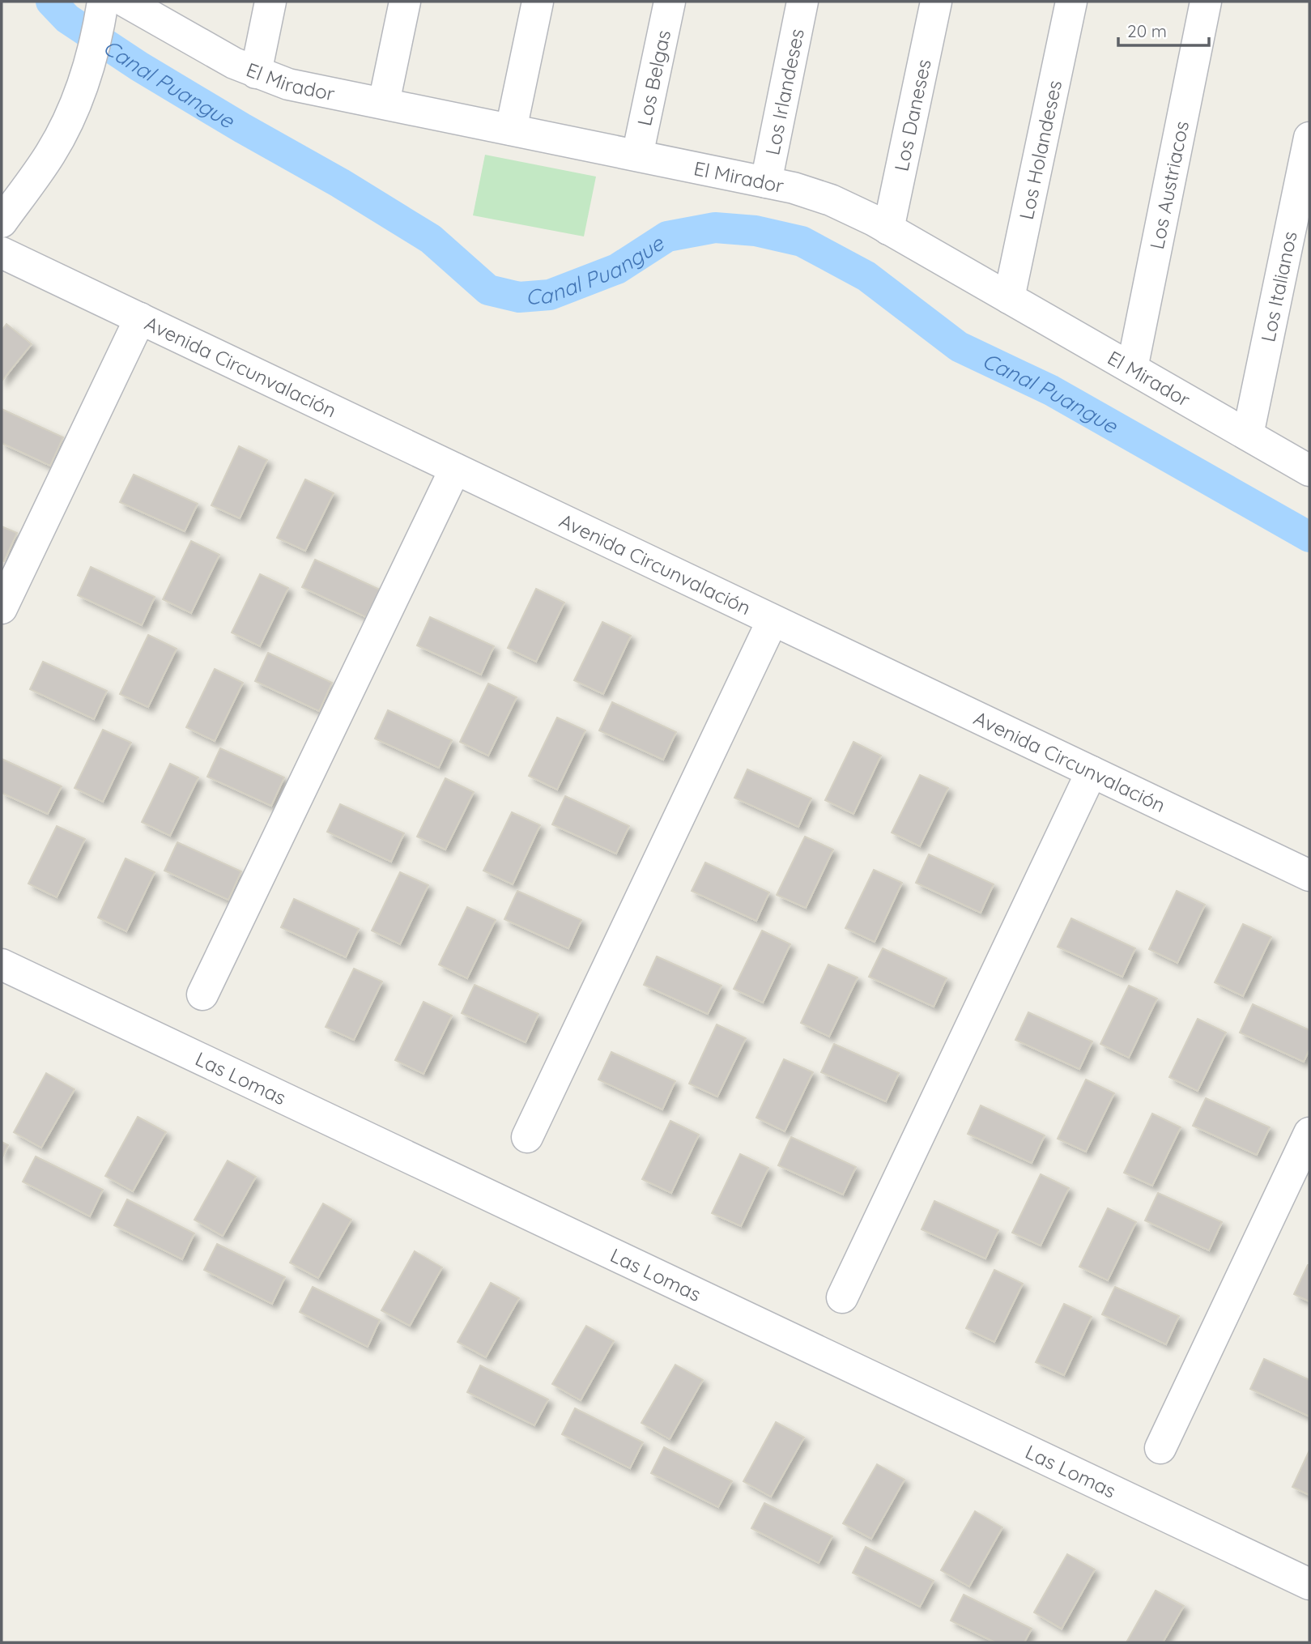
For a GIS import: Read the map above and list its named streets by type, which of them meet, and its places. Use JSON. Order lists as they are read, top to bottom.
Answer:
{
  "streets": {
    "street": [
      "Los Belgas",
      "El Mirador",
      "Los Irlandeses",
      "Los Daneses",
      "Los Holandeses",
      "Los Austriacos",
      "Los Italianos",
      "Avenida Circunvalación",
      "Las Lomas"
    ]
  },
  "crossings": [
    ["Los Belgas", "El Mirador"],
    ["El Mirador", "Los Irlandeses"],
    ["El Mirador", "Los Daneses"],
    ["El Mirador", "Los Holandeses"],
    ["El Mirador", "Los Austriacos"],
    ["El Mirador", "Los Italianos"]
  ],
  "water": ["Canal Puangue"],
  "scale_bar": "20 m"
}
